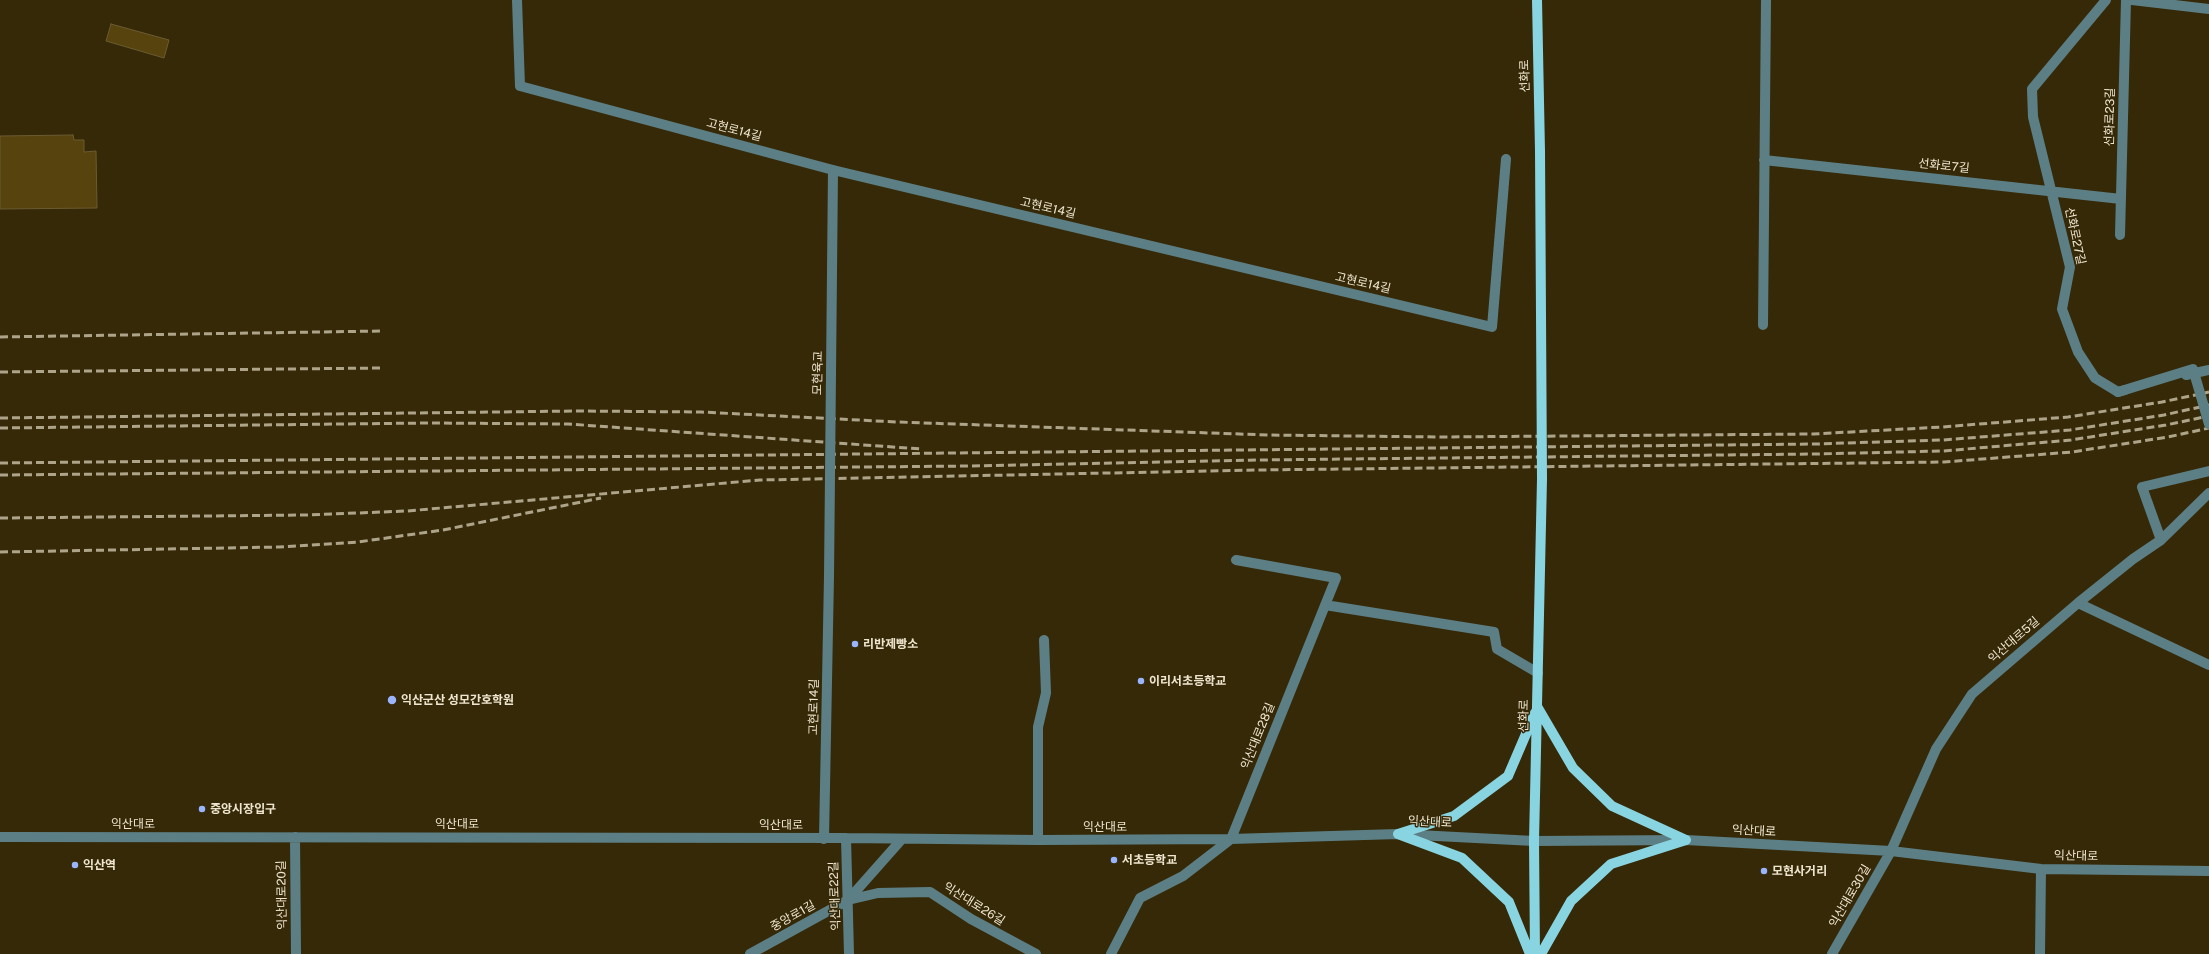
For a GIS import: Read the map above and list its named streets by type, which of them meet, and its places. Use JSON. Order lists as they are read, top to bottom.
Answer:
{
  "streets": {
    "main road": ["선화로"],
    "street": [
      "선화로23길",
      "고현로14길",
      "선화로7길",
      "선화로27길",
      "모현육교",
      "익산대로5길",
      "익산대로28길",
      "익산대로",
      "익산대로20길",
      "익산대로22길",
      "익산대로30길",
      "익산대로26길",
      "중앙로1길"
    ]
  },
  "crossings": [
    ["선화로", "익산대로"],
    ["선화로23길", "선화로7길"],
    ["고현로14길", "모현육교"],
    ["고현로14길", "익산대로"],
    ["선화로7길", "선화로27길"],
    ["익산대로5길", "익산대로"],
    ["익산대로5길", "익산대로30길"],
    ["익산대로28길", "익산대로"],
    ["익산대로", "익산대로20길"],
    ["익산대로", "익산대로22길"],
    ["익산대로", "익산대로30길"],
    ["익산대로22길", "익산대로26길"],
    ["익산대로22길", "중앙로1길"],
    ["익산대로26길", "중앙로1길"]
  ],
  "places": [
    "리반제빵소",
    "이리서초등학교",
    "익산군산 성모간호학원",
    "중앙시장입구",
    "서초등학교",
    "익산역",
    "모현사거리"
  ]
}
